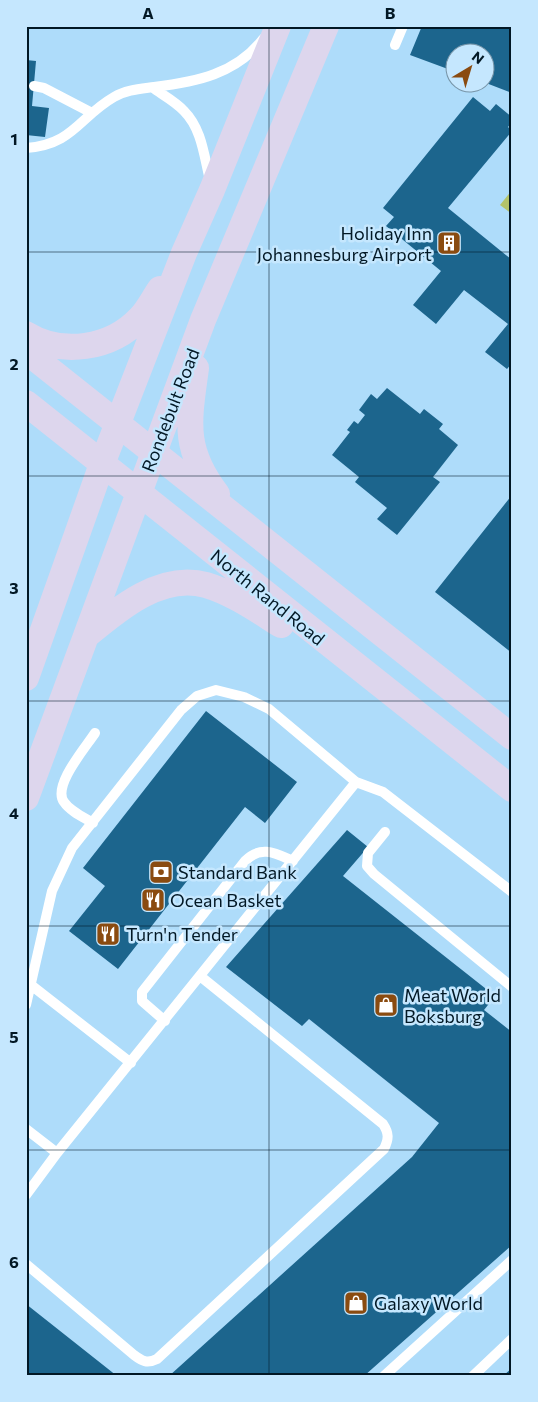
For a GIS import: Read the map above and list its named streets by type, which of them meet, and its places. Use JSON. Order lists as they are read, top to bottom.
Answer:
{
  "streets": {
    "main road": ["Rondebult Road", "North Rand Road"]
  },
  "crossings": [
    ["Rondebult Road", "North Rand Road"]
  ],
  "places": {
    "building": ["Holiday Inn Johannesburg Airport"],
    "bank": ["Standard Bank"],
    "restaurant": ["Ocean Basket", "Turn'n Tender"],
    "shop": ["Meat World Boksburg", "Galaxy World"]
  },
  "north": "top right",
  "grid": {
    "columns": ["A", "B"],
    "rows": [
      "1",
      "2",
      "3",
      "4",
      "5",
      "6"
    ]
  }
}
